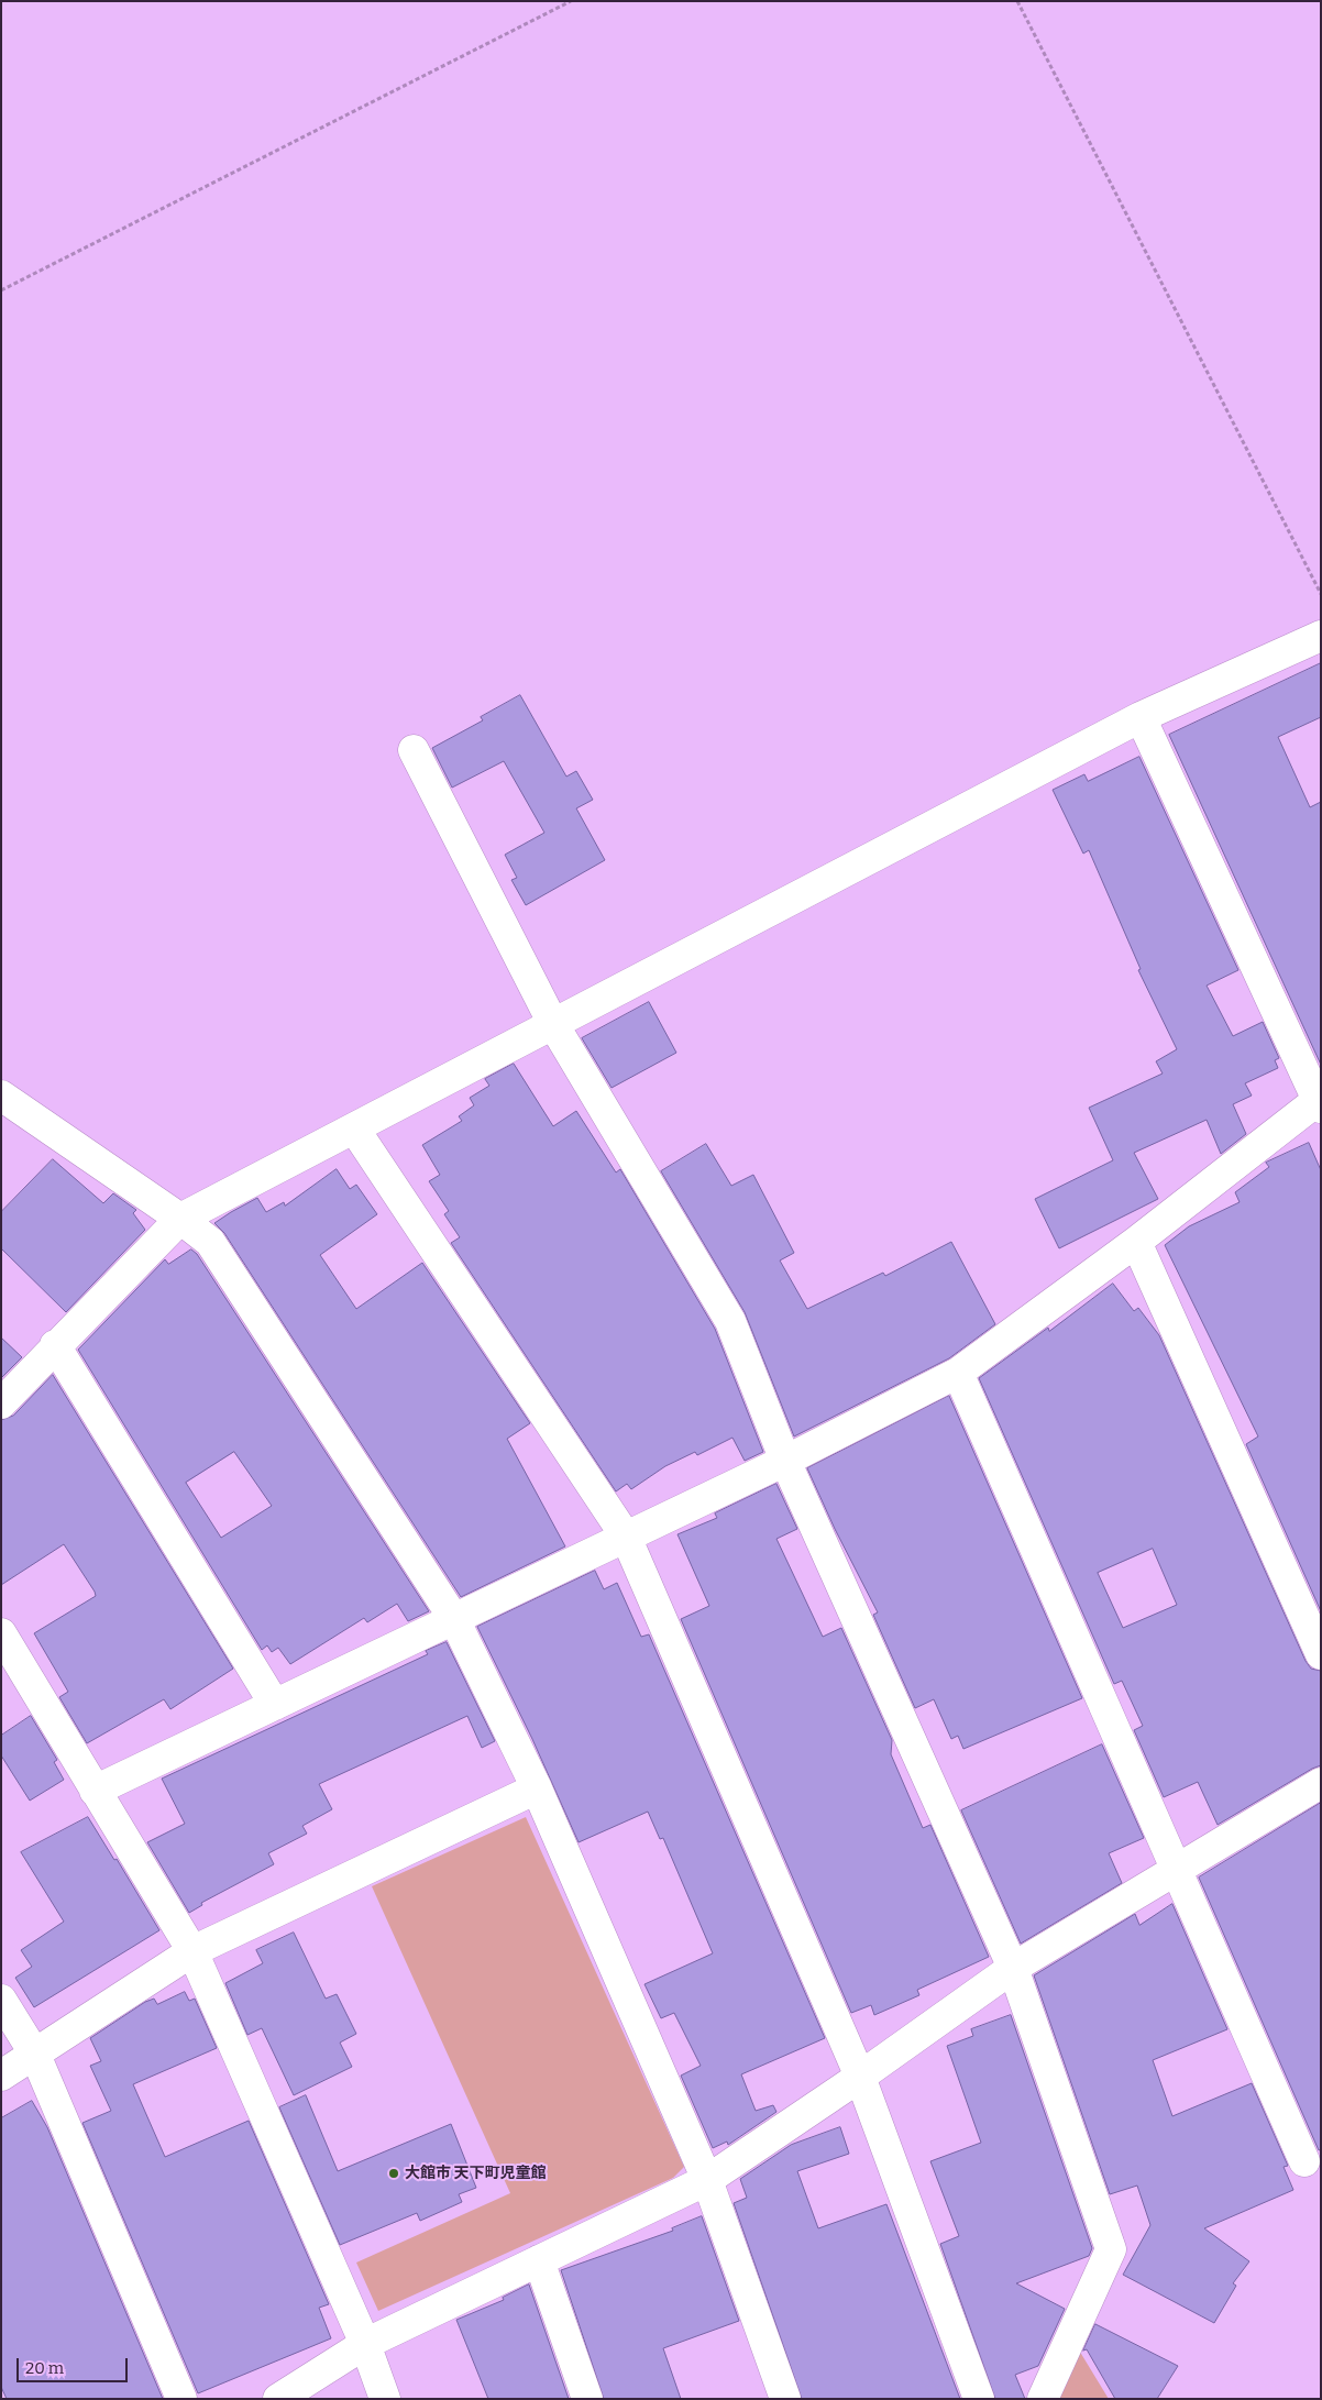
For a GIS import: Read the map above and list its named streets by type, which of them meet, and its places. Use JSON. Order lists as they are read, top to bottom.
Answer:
{
  "places": ["大館市 天下町児童館"],
  "scale_bar": "20 m"
}
